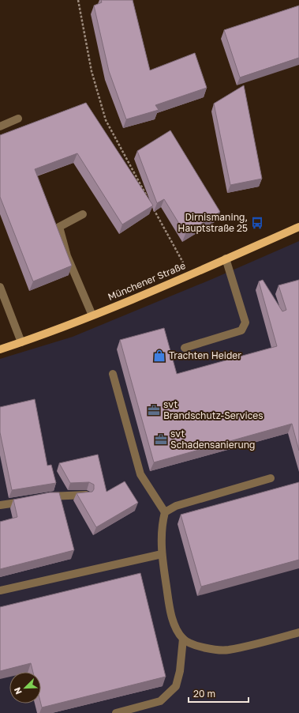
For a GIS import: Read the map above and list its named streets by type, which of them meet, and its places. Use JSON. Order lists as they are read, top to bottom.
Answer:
{
  "streets": {
    "main road": ["Münchener Straße"]
  },
  "places": {
    "bus stop": ["Dirnismaning, Hauptstraße 25"],
    "shop": ["Trachten Heider"],
    "office": ["svt Brandschutz-Services", "svt Schadensanierung"]
  },
  "scale_bar": "20 m",
  "north": "bottom left"
}
